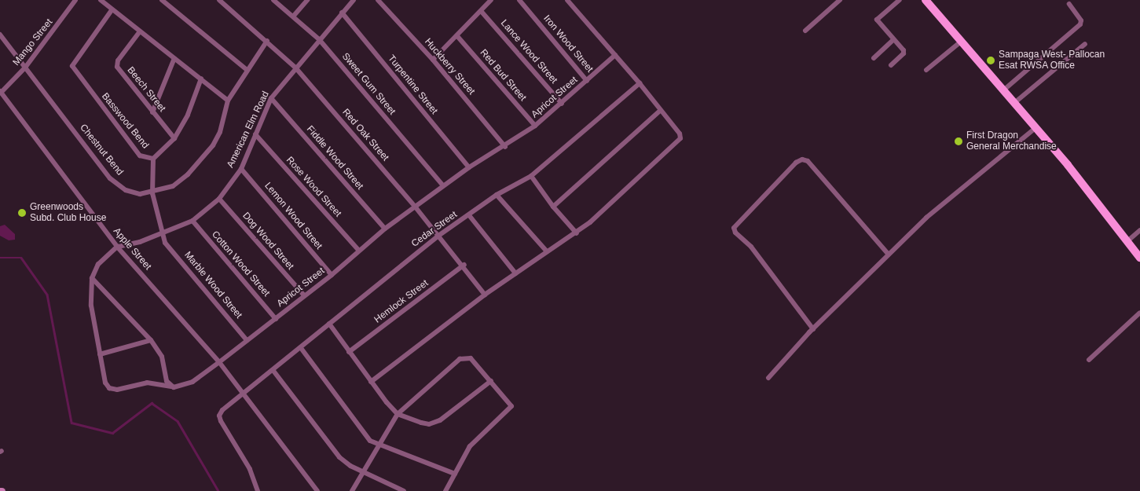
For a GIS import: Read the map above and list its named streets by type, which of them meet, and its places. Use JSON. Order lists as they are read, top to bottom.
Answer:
{
  "streets": {
    "street": [
      "Mango Street",
      "Iron Wood Street",
      "Lance Wood Street",
      "Huckberry Street",
      "Red Bud Street",
      "Sweet Gum Street",
      "Turpentine Street",
      "Beech Street",
      "Apricot Street",
      "Basswood Bend",
      "American Elm Road",
      "Red Oak Street",
      "Chestnut Bend",
      "Fiddle Wood Street",
      "Rose Wood Street",
      "Lemon Wood Street",
      "Cedar Street",
      "Dog Wood Street",
      "Apple Street",
      "Cotton Wood Street",
      "Marble Wood Street",
      "Hemlock Street"
    ]
  },
  "crossings": [
    ["Mango Street", "Chestnut Bend"],
    ["Mango Street", "Apple Street"],
    ["Iron Wood Street", "Apricot Street"],
    ["Lance Wood Street", "Apricot Street"],
    ["Huckberry Street", "Apricot Street"],
    ["Red Bud Street", "Apricot Street"],
    ["Sweet Gum Street", "Apricot Street"],
    ["Sweet Gum Street", "American Elm Road"],
    ["Turpentine Street", "Apricot Street"],
    ["Turpentine Street", "American Elm Road"],
    ["Beech Street", "Basswood Bend"],
    ["Apricot Street", "Red Oak Street"],
    ["Apricot Street", "Fiddle Wood Street"],
    ["Apricot Street", "Rose Wood Street"],
    ["Apricot Street", "Lemon Wood Street"],
    ["Apricot Street", "Dog Wood Street"],
    ["Apricot Street", "Apple Street"],
    ["Apricot Street", "Cotton Wood Street"],
    ["Apricot Street", "Marble Wood Street"],
    ["American Elm Road", "Red Oak Street"],
    ["American Elm Road", "Fiddle Wood Street"],
    ["American Elm Road", "Rose Wood Street"],
    ["American Elm Road", "Lemon Wood Street"],
    ["American Elm Road", "Dog Wood Street"],
    ["American Elm Road", "Cotton Wood Street"],
    ["American Elm Road", "Marble Wood Street"],
    ["Red Oak Street", "Chestnut Bend"],
    ["Red Oak Street", "Cedar Street"],
    ["Red Oak Street", "Hemlock Street"],
    ["Cedar Street", "Apple Street"]
  ],
  "places": ["Sampaga West- Pallocan Esat RWSA Office", "First Dragon General Merchandise", "Greenwoods Subd. Club House"]
}
